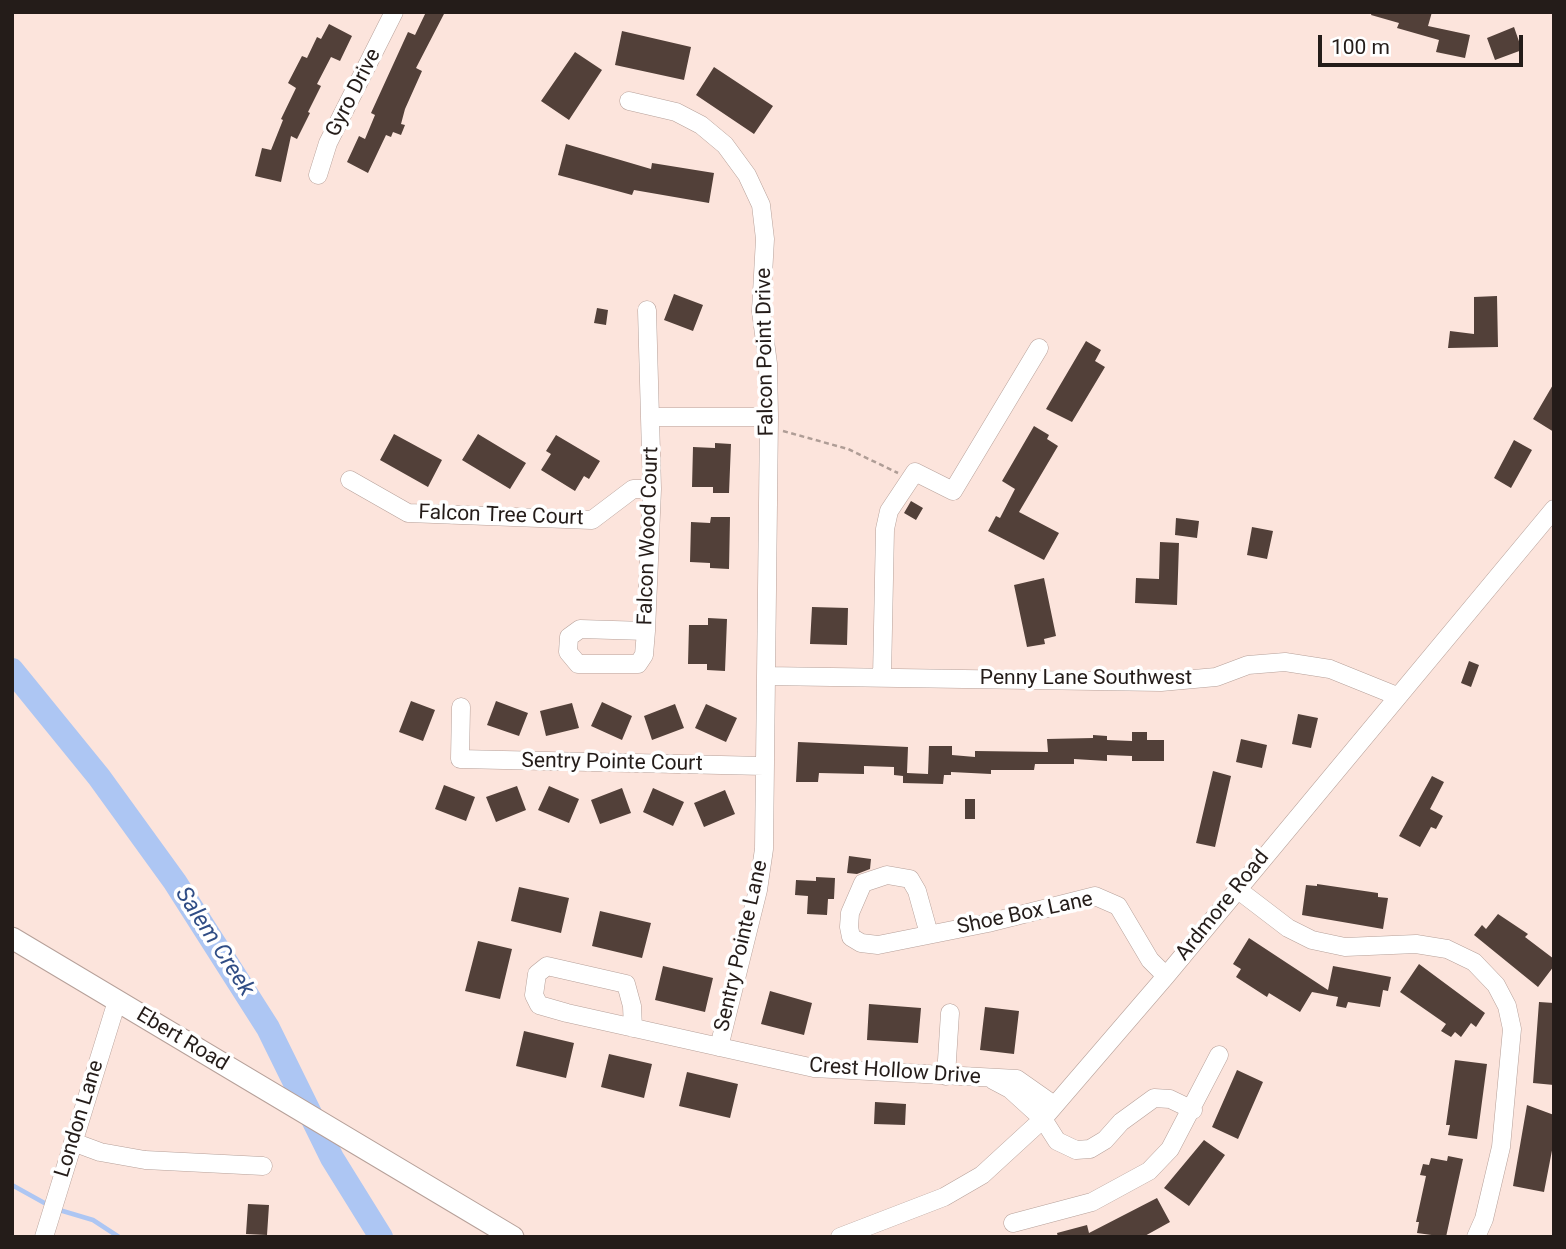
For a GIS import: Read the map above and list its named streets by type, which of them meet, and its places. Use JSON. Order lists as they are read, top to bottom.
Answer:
{
  "streets": {
    "main road": ["Ebert Road"],
    "street": [
      "Gyro Drive",
      "Falcon Point Drive",
      "Falcon Tree Court",
      "Falcon Wood Court",
      "Penny Lane Southwest",
      "Sentry Pointe Court",
      "Ardmore Road",
      "Shoe Box Lane",
      "Sentry Pointe Lane",
      "Crest Hollow Drive",
      "London Lane"
    ]
  },
  "crossings": [
    ["Falcon Point Drive", "Penny Lane Southwest"],
    ["Falcon Point Drive", "Sentry Pointe Lane"],
    ["Falcon Tree Court", "Falcon Wood Court"],
    ["Penny Lane Southwest", "Ardmore Road"],
    ["Penny Lane Southwest", "Sentry Pointe Lane"],
    ["Sentry Pointe Court", "Sentry Pointe Lane"],
    ["Ardmore Road", "Shoe Box Lane"],
    ["Ardmore Road", "Crest Hollow Drive"],
    ["Sentry Pointe Lane", "Crest Hollow Drive"],
    ["Ebert Road", "London Lane"]
  ],
  "water": ["Salem Creek"],
  "scale_bar": "100 m"
}
